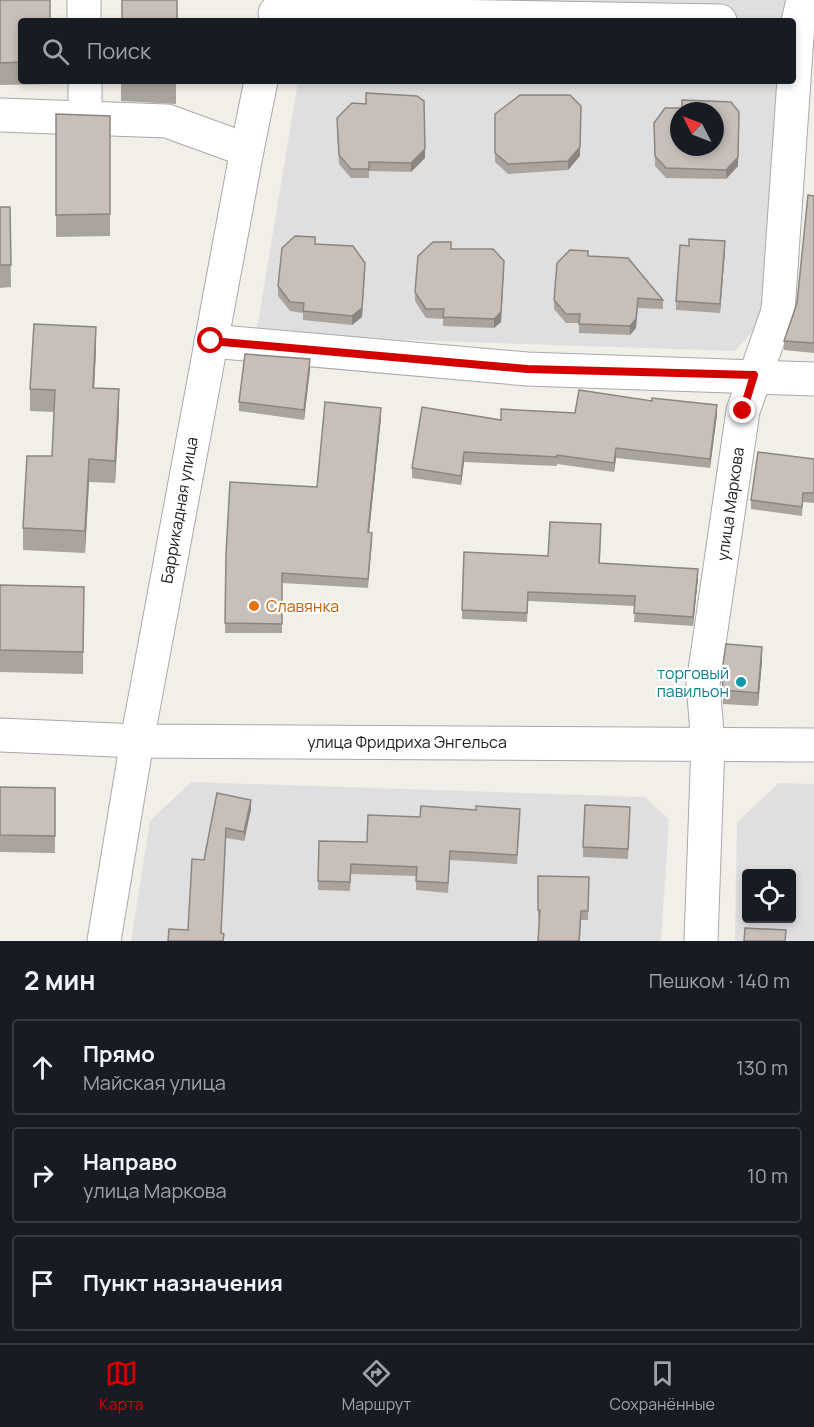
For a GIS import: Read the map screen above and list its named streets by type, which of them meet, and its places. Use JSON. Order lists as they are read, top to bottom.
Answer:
{
  "streets": {
    "street": ["улица Маркова", "Баррикадная улица", "улица Фридриха Энгельса"]
  },
  "crossings": [
    ["улица Маркова", "улица Фридриха Энгельса"],
    ["Баррикадная улица", "улица Фридриха Энгельса"]
  ],
  "places": ["Славянка", "торговый павильон"],
  "north": "top left",
  "page": {
    "search": "Поиск",
    "heading": ["2 мин", "Пешком · 140 m"],
    "list": [
      ["Прямо", "Майская улица", "130 m"],
      ["Направо", "улица Маркова", "10 m"],
      "Пункт назначения"
    ],
    "nav": ["Карта", "Маршрут", "Сохранённые"]
  }
}
